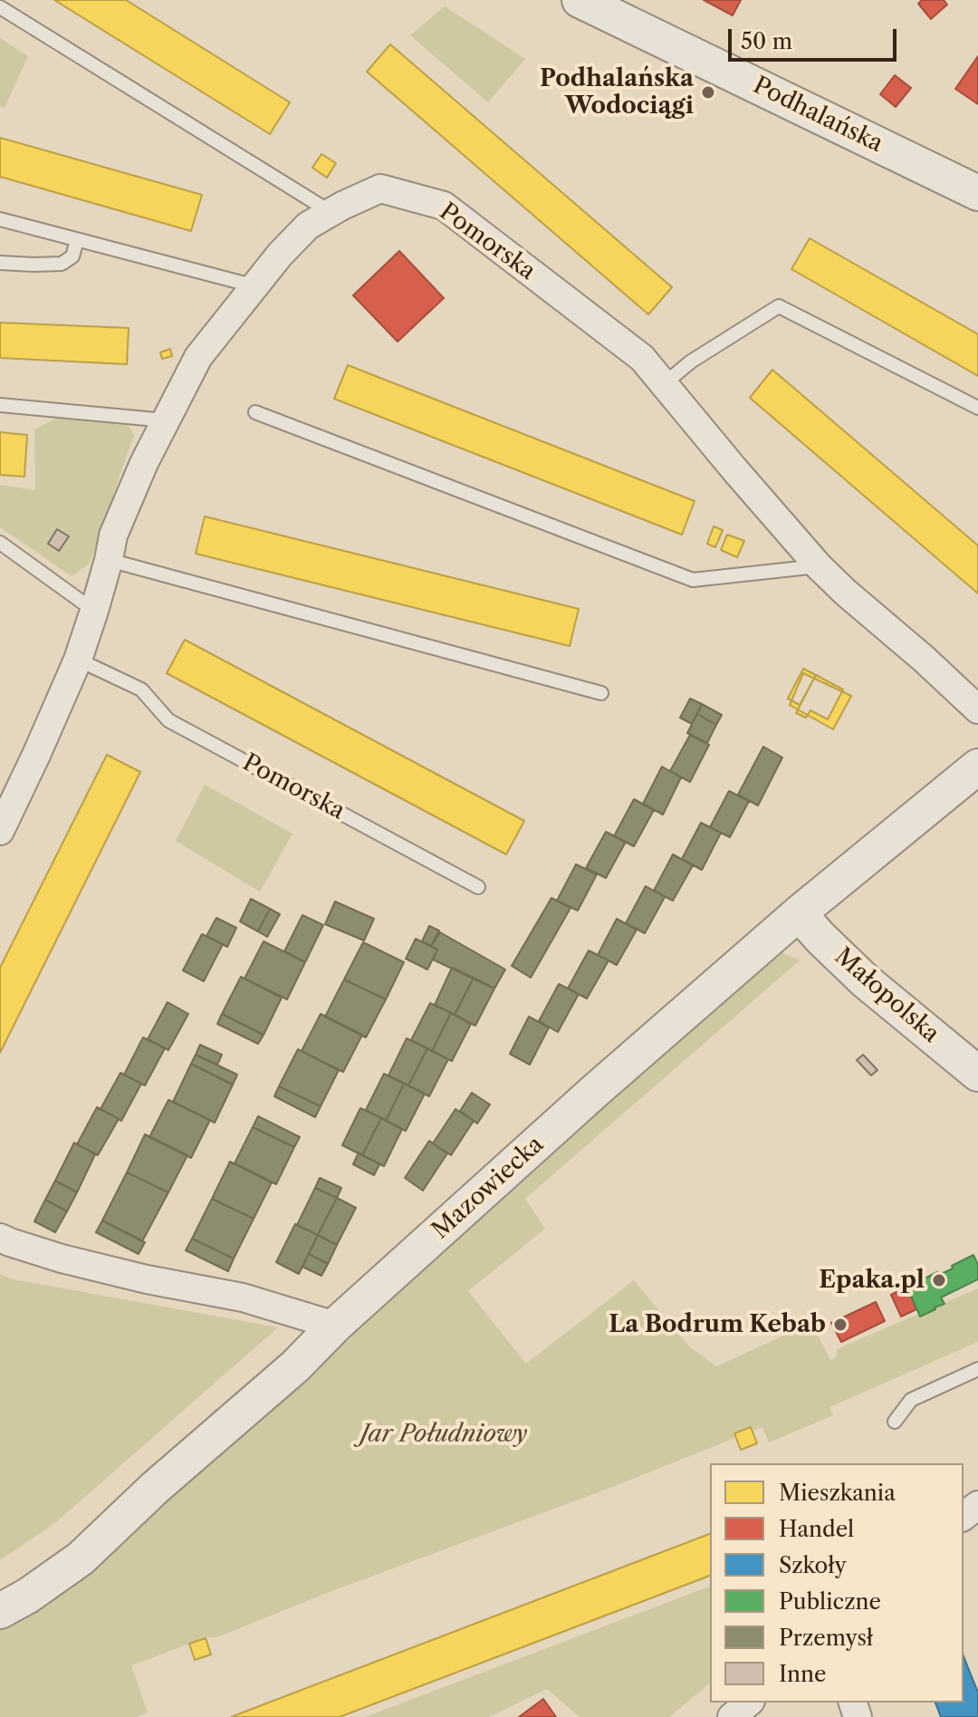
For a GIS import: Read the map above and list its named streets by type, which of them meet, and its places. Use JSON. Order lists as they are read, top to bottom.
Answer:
{
  "streets": {
    "street": [
      "Podhalańska",
      "Pomorska",
      "Małopolska",
      "Mazowiecka"
    ]
  },
  "crossings": [
    ["Małopolska", "Mazowiecka"]
  ],
  "parks": ["Jar Południowy"],
  "places": ["Podhalańska Wodociągi", "Epaka.pl", "La Bodrum Kebab"],
  "legend": [
    "Mieszkania",
    "Handel",
    "Szkoły",
    "Publiczne",
    "Przemysł",
    "Inne"
  ],
  "scale_bar": "50 m"
}
